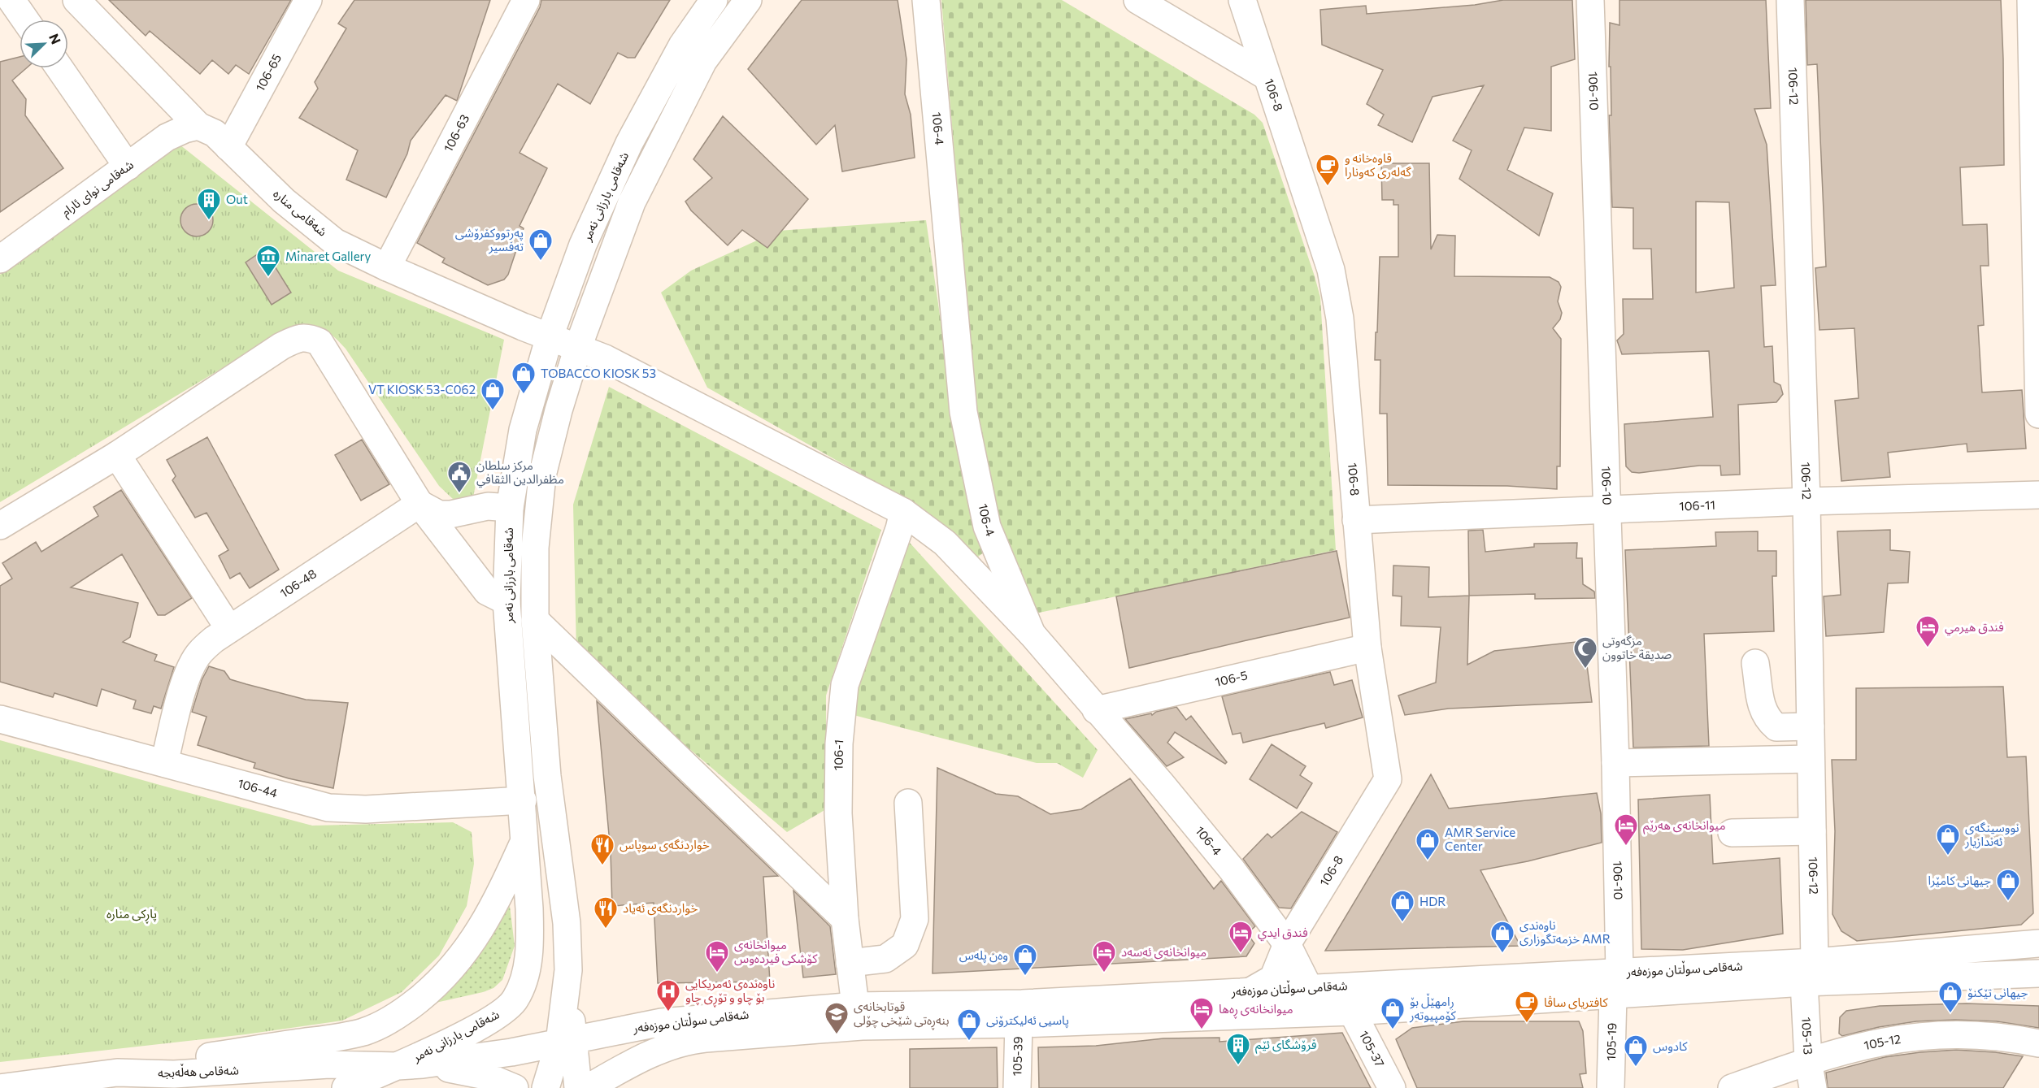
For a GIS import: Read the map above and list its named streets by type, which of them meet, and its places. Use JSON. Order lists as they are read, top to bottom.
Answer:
{
  "streets": {
    "street": [
      "106-65",
      "106-12",
      "106-10",
      "106-8",
      "106-4",
      "106-63",
      "شەقامی نوای ئارام",
      "شەقامی بارزانی نەمر",
      "شەقامی منارە",
      "106-11",
      "106-48",
      "106-5",
      "106-1",
      "106-44",
      "شەقامی سوڵتان موزەفەر",
      "105-13",
      "105-19",
      "105-12",
      "105-37",
      "105-39",
      "شەقامی هەڵەبجە"
    ]
  },
  "crossings": [
    ["106-65", "شەقامی منارە"],
    ["106-12", "106-11"],
    ["106-12", "شەقامی سوڵتان موزەفەر"],
    ["106-12", "105-13"],
    ["106-10", "106-11"],
    ["106-10", "شەقامی سوڵتان موزەفەر"],
    ["106-10", "105-19"],
    ["106-8", "106-4"],
    ["106-8", "106-11"],
    ["106-8", "106-5"],
    ["106-8", "شەقامی سوڵتان موزەفەر"],
    ["106-4", "شەقامی منارە"],
    ["106-4", "106-5"],
    ["106-4", "شەقامی سوڵتان موزەفەر"],
    ["106-63", "شەقامی منارە"],
    ["شەقامی نوای ئارام", "شەقامی منارە"],
    ["شەقامی بارزانی نەمر", "شەقامی منارە"],
    ["شەقامی بارزانی نەمر", "106-44"],
    ["شەقامی بارزانی نەمر", "شەقامی سوڵتان موزەفەر"],
    ["شەقامی بارزانی نەمر", "شەقامی هەڵەبجە"],
    ["شەقامی منارە", "106-1"],
    ["106-48", "106-44"],
    ["106-1", "شەقامی سوڵتان موزەفەر"],
    ["شەقامی سوڵتان موزەفەر", "105-13"],
    ["شەقامی سوڵتان موزەفەر", "105-19"],
    ["شەقامی سوڵتان موزەفەر", "105-37"],
    ["شەقامی سوڵتان موزەفەر", "105-39"],
    ["شەقامی سوڵتان موزەفەر", "شەقامی هەڵەبجە"],
    ["105-13", "105-12"]
  ],
  "parks": ["پاڕکی منارە"],
  "places": {
    "cafe": ["قاوەخانە و گەلەری کەونارا", "کافتریای ساڤا"],
    "building": ["Out", "فرۆشگای ئێم"],
    "shop": [
      "پەرتووکفرۆشی تەفسیر",
      "TOBACCO KIOSK 53",
      "VT KIOSK 53-C062",
      "نووسینگەی ئەندازیار",
      "AMR Service Center",
      "جیهانی کامێرا",
      "HDR",
      "ناوەندی خزمەتگوزاری AMR",
      "وەن پلەس",
      "جیهانی تێکنۆ",
      "ڕامهێڵ بۆ کۆمپیوتەر",
      "پاسیی ئەلیکترۆنی",
      "کادوس"
    ],
    "museum": ["Minaret Gallery"],
    "public building": ["مركز سلطان مظفرالدين الثقافي"],
    "hotel": [
      "فندق هيرمي",
      "میوانخانەی هەرێم",
      "فندق ايدي",
      "میوانخانەی کۆشکی فیردەوس",
      "میوانخانەی ئەسەد",
      "میوانخانەی ڕەها"
    ],
    "mosque": ["مزگەوتی صديقة خاتوون"],
    "restaurant": ["خواردنگەی سوپاس", "خواردنگەی ئەیاد"],
    "hospital": ["ناوەندەی ئەمریکایی بۆ چاو و تۆڕی چاو"],
    "school or university": ["قوتابخانەی بنەڕەتی شێخی چۆلی"]
  },
  "north": "top right"
}
